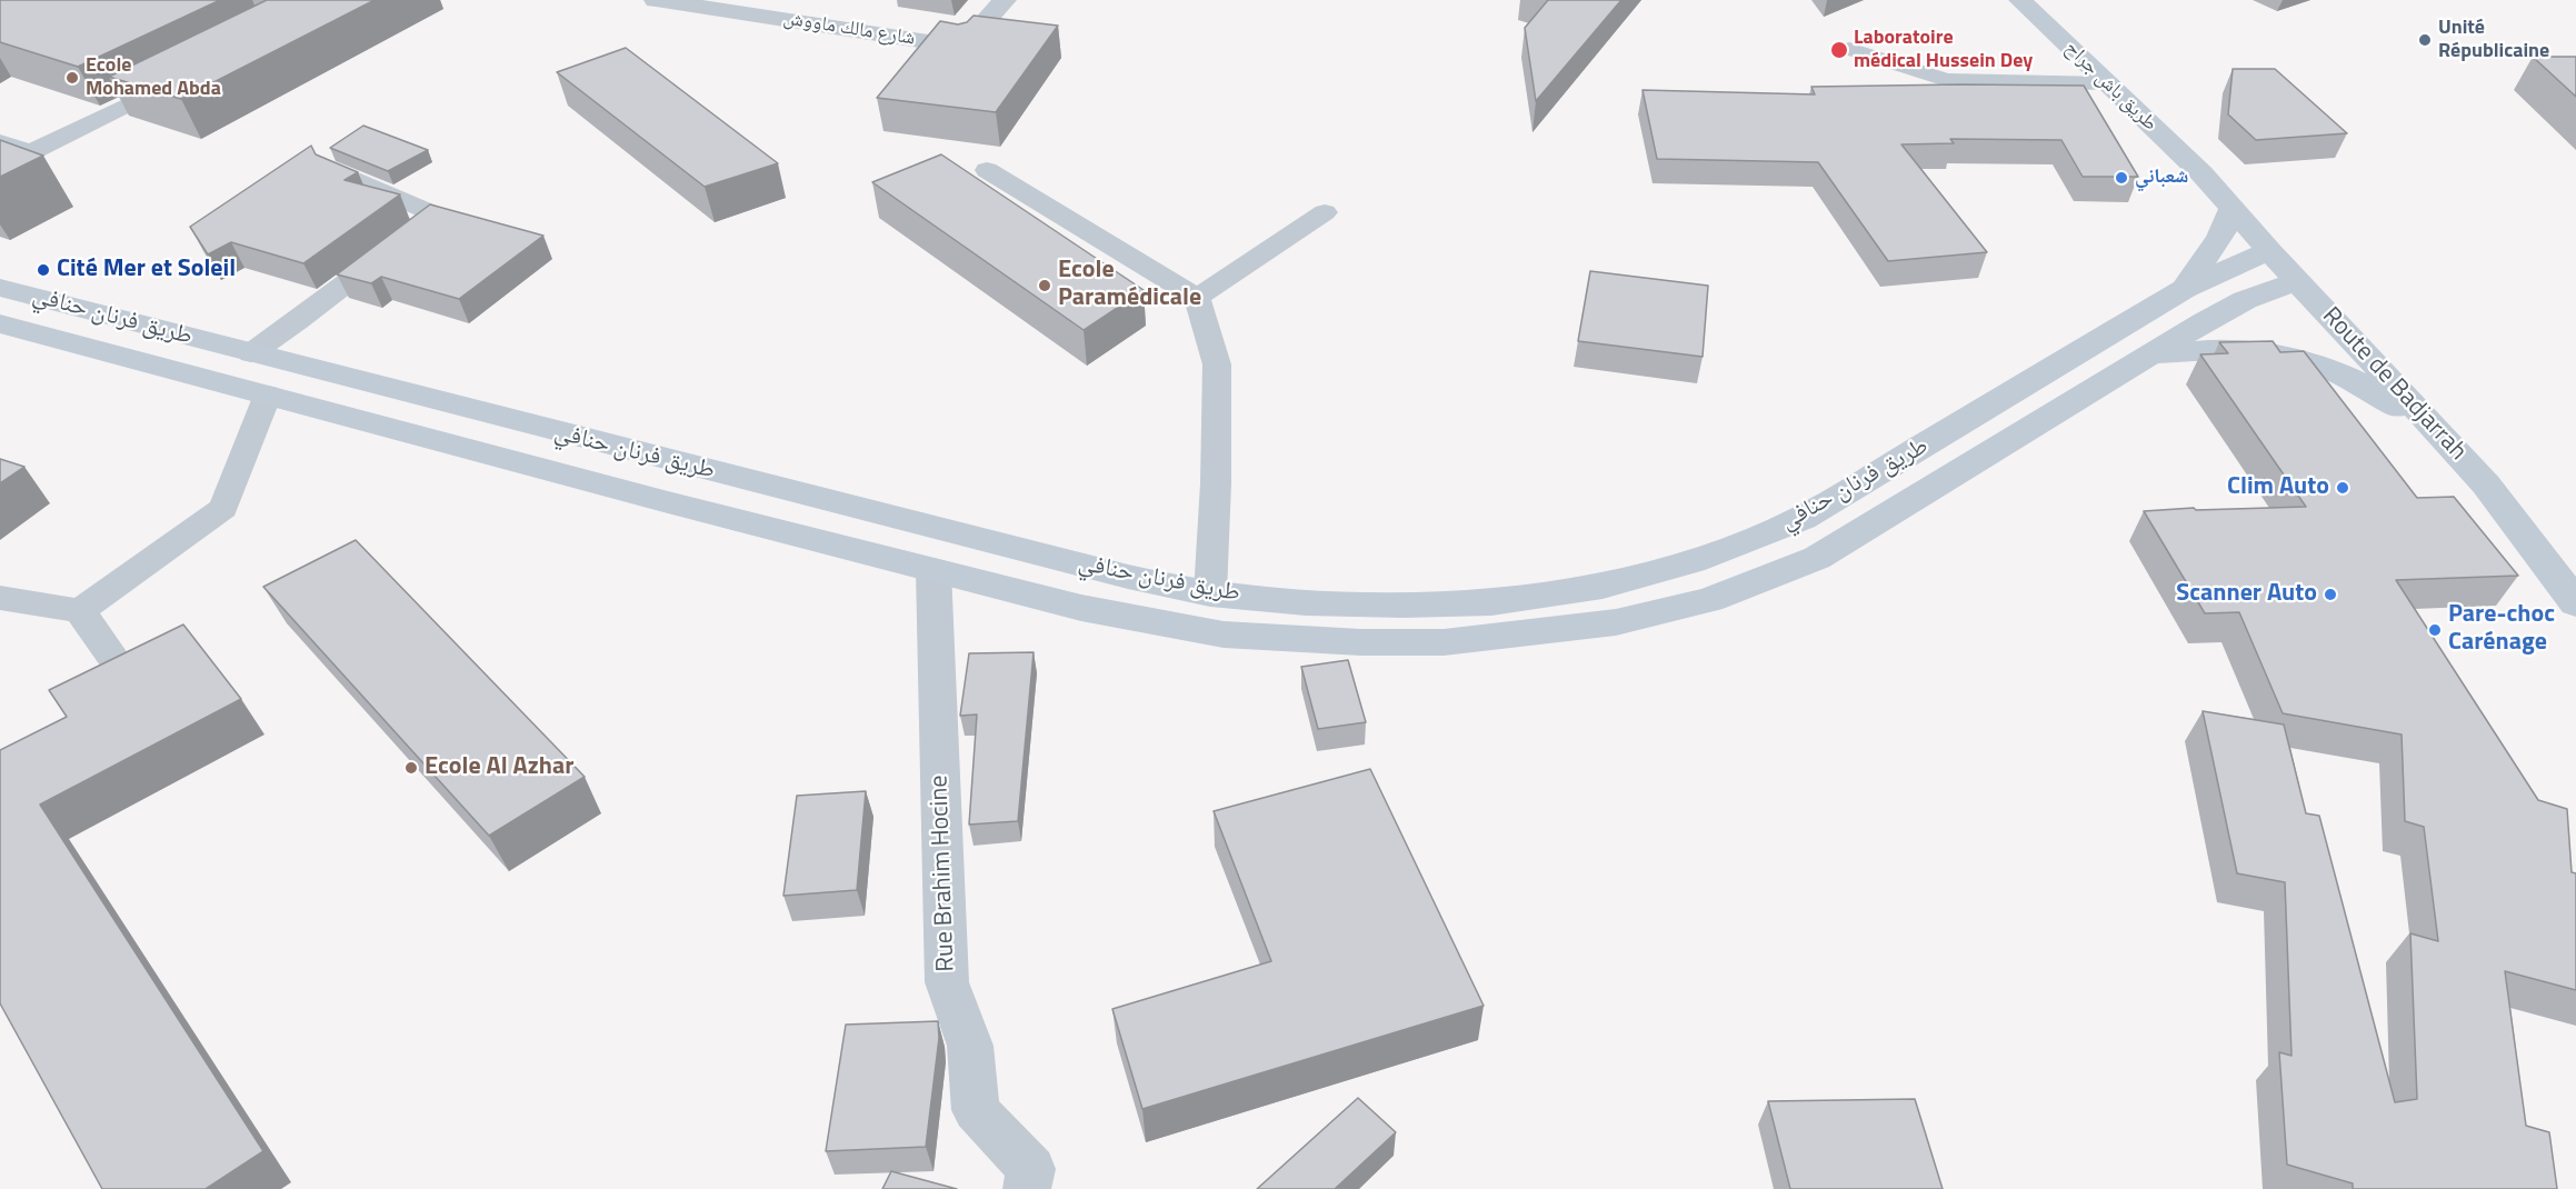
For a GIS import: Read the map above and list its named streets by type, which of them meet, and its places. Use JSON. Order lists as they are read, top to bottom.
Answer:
{
  "streets": {
    "main road": ["طريق باش جراح", "طريق فرنان حنافي", "Route de Badjarrah"],
    "street": ["شارع مالك ماووش", "Rue Brahim Hocine"]
  },
  "crossings": [
    ["طريق باش جراح", "Route de Badjarrah"],
    ["طريق فرنان حنافي", "Route de Badjarrah"],
    ["طريق فرنان حنافي", "Rue Brahim Hocine"]
  ],
  "places": [
    "Unité Républicaine",
    "Laboratoire médical Hussein Dey",
    "Ecole Mohamed Abda",
    "شعباني",
    "Cité Mer et Soleil",
    "Ecole Paramédicale",
    "Clim Auto",
    "Scanner Auto",
    "Pare-choc Carénage",
    "Ecole Al Azhar"
  ]
}
